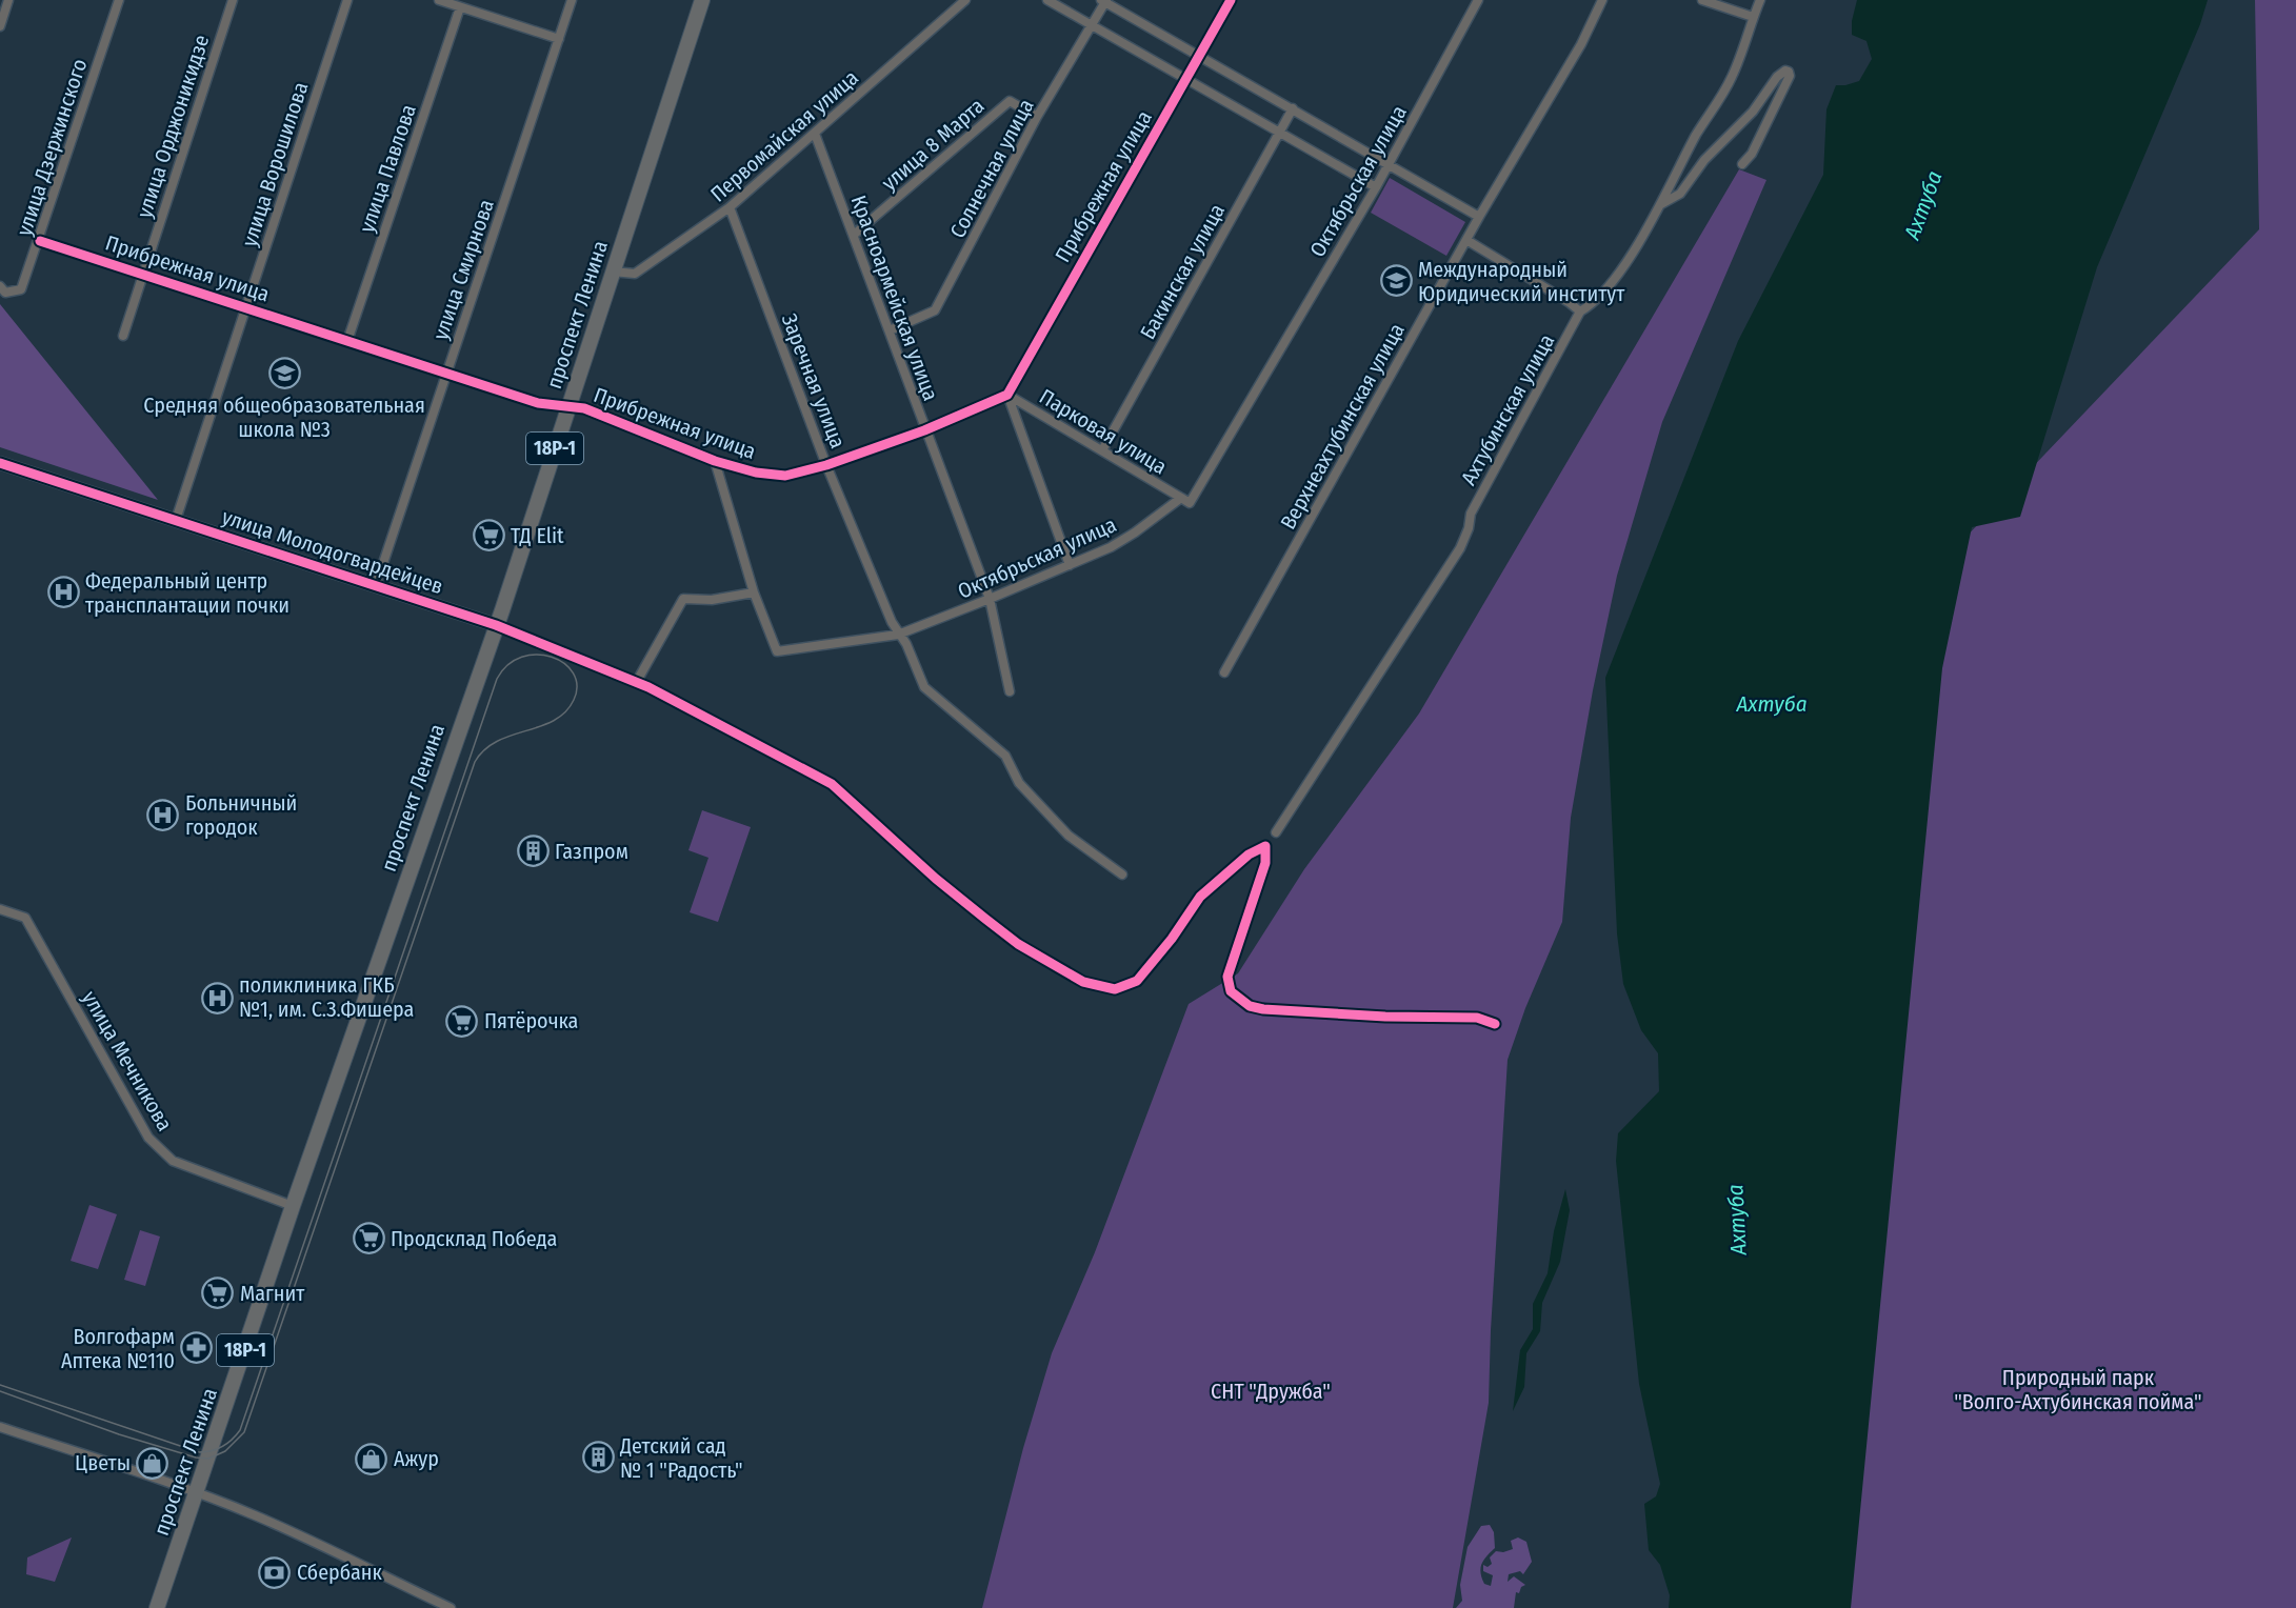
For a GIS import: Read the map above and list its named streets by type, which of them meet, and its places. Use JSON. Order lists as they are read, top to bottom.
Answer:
{
  "streets": {
    "main road": ["проспект Ленина", "18Р-1"],
    "street": [
      "улица Орджоникидзе",
      "Первомайская улица",
      "улица 8 Марта",
      "улица Дзержинского",
      "улица Ворошилова",
      "улица Павлова",
      "Солнечная улица",
      "Октябрьская улица",
      "Прибрежная улица",
      "улица Смирнова",
      "Бакинская улица",
      "Красноармейская улица",
      "Заречная улица",
      "Ахтубинская улица",
      "Верхнеахтубинская улица",
      "Парковая улица",
      "улица Молодогвардейцев",
      "улица Мечникова"
    ]
  },
  "crossings": [
    ["улица Орджоникидзе", "Прибрежная улица"],
    ["Первомайская улица", "Красноармейская улица"],
    ["Первомайская улица", "проспект Ленина"],
    ["Первомайская улица", "Заречная улица"],
    ["улица 8 Марта", "Солнечная улица"],
    ["улица 8 Марта", "Красноармейская улица"],
    ["улица Дзержинского", "Прибрежная улица"],
    ["улица Ворошилова", "Прибрежная улица"],
    ["улица Ворошилова", "улица Молодогвардейцев"],
    ["улица Павлова", "Прибрежная улица"],
    ["Солнечная улица", "Красноармейская улица"],
    ["Октябрьская улица", "Прибрежная улица"],
    ["Октябрьская улица", "Красноармейская улица"],
    ["Октябрьская улица", "Заречная улица"],
    ["Октябрьская улица", "Парковая улица"],
    ["Прибрежная улица", "улица Смирнова"],
    ["Прибрежная улица", "Красноармейская улица"],
    ["Прибрежная улица", "проспект Ленина"],
    ["Прибрежная улица", "Заречная улица"],
    ["Прибрежная улица", "Парковая улица"],
    ["улица Смирнова", "улица Молодогвардейцев"],
    ["Бакинская улица", "Парковая улица"],
    ["проспект Ленина", "улица Молодогвардейцев"],
    ["проспект Ленина", "улица Мечникова"]
  ],
  "water": ["Ахтуба"],
  "parks": ["Природный парк \"Волго-Ахтубинская пойма\"", "СНТ \"Дружба\""],
  "places": {
    "school or university": ["Международный Юридический институт", "Средняя общеобразовательная школа №3"],
    "supermarket": [
      "ТД Elit",
      "Пятёрочка",
      "Продсклад Победа",
      "Магнит"
    ],
    "hospital": ["Федеральный центр трансплантации почки", "Больничный городок", "поликлиника ГКБ №1, им. С.З.Фишера"],
    "building": ["Газпром", "Детский сад № 1 \"Радость\""],
    "pharmacy": ["Волгофарм Аптека №110"],
    "shop": ["Ажур", "Цветы"],
    "bank": ["Сбербанк"]
  }
}
